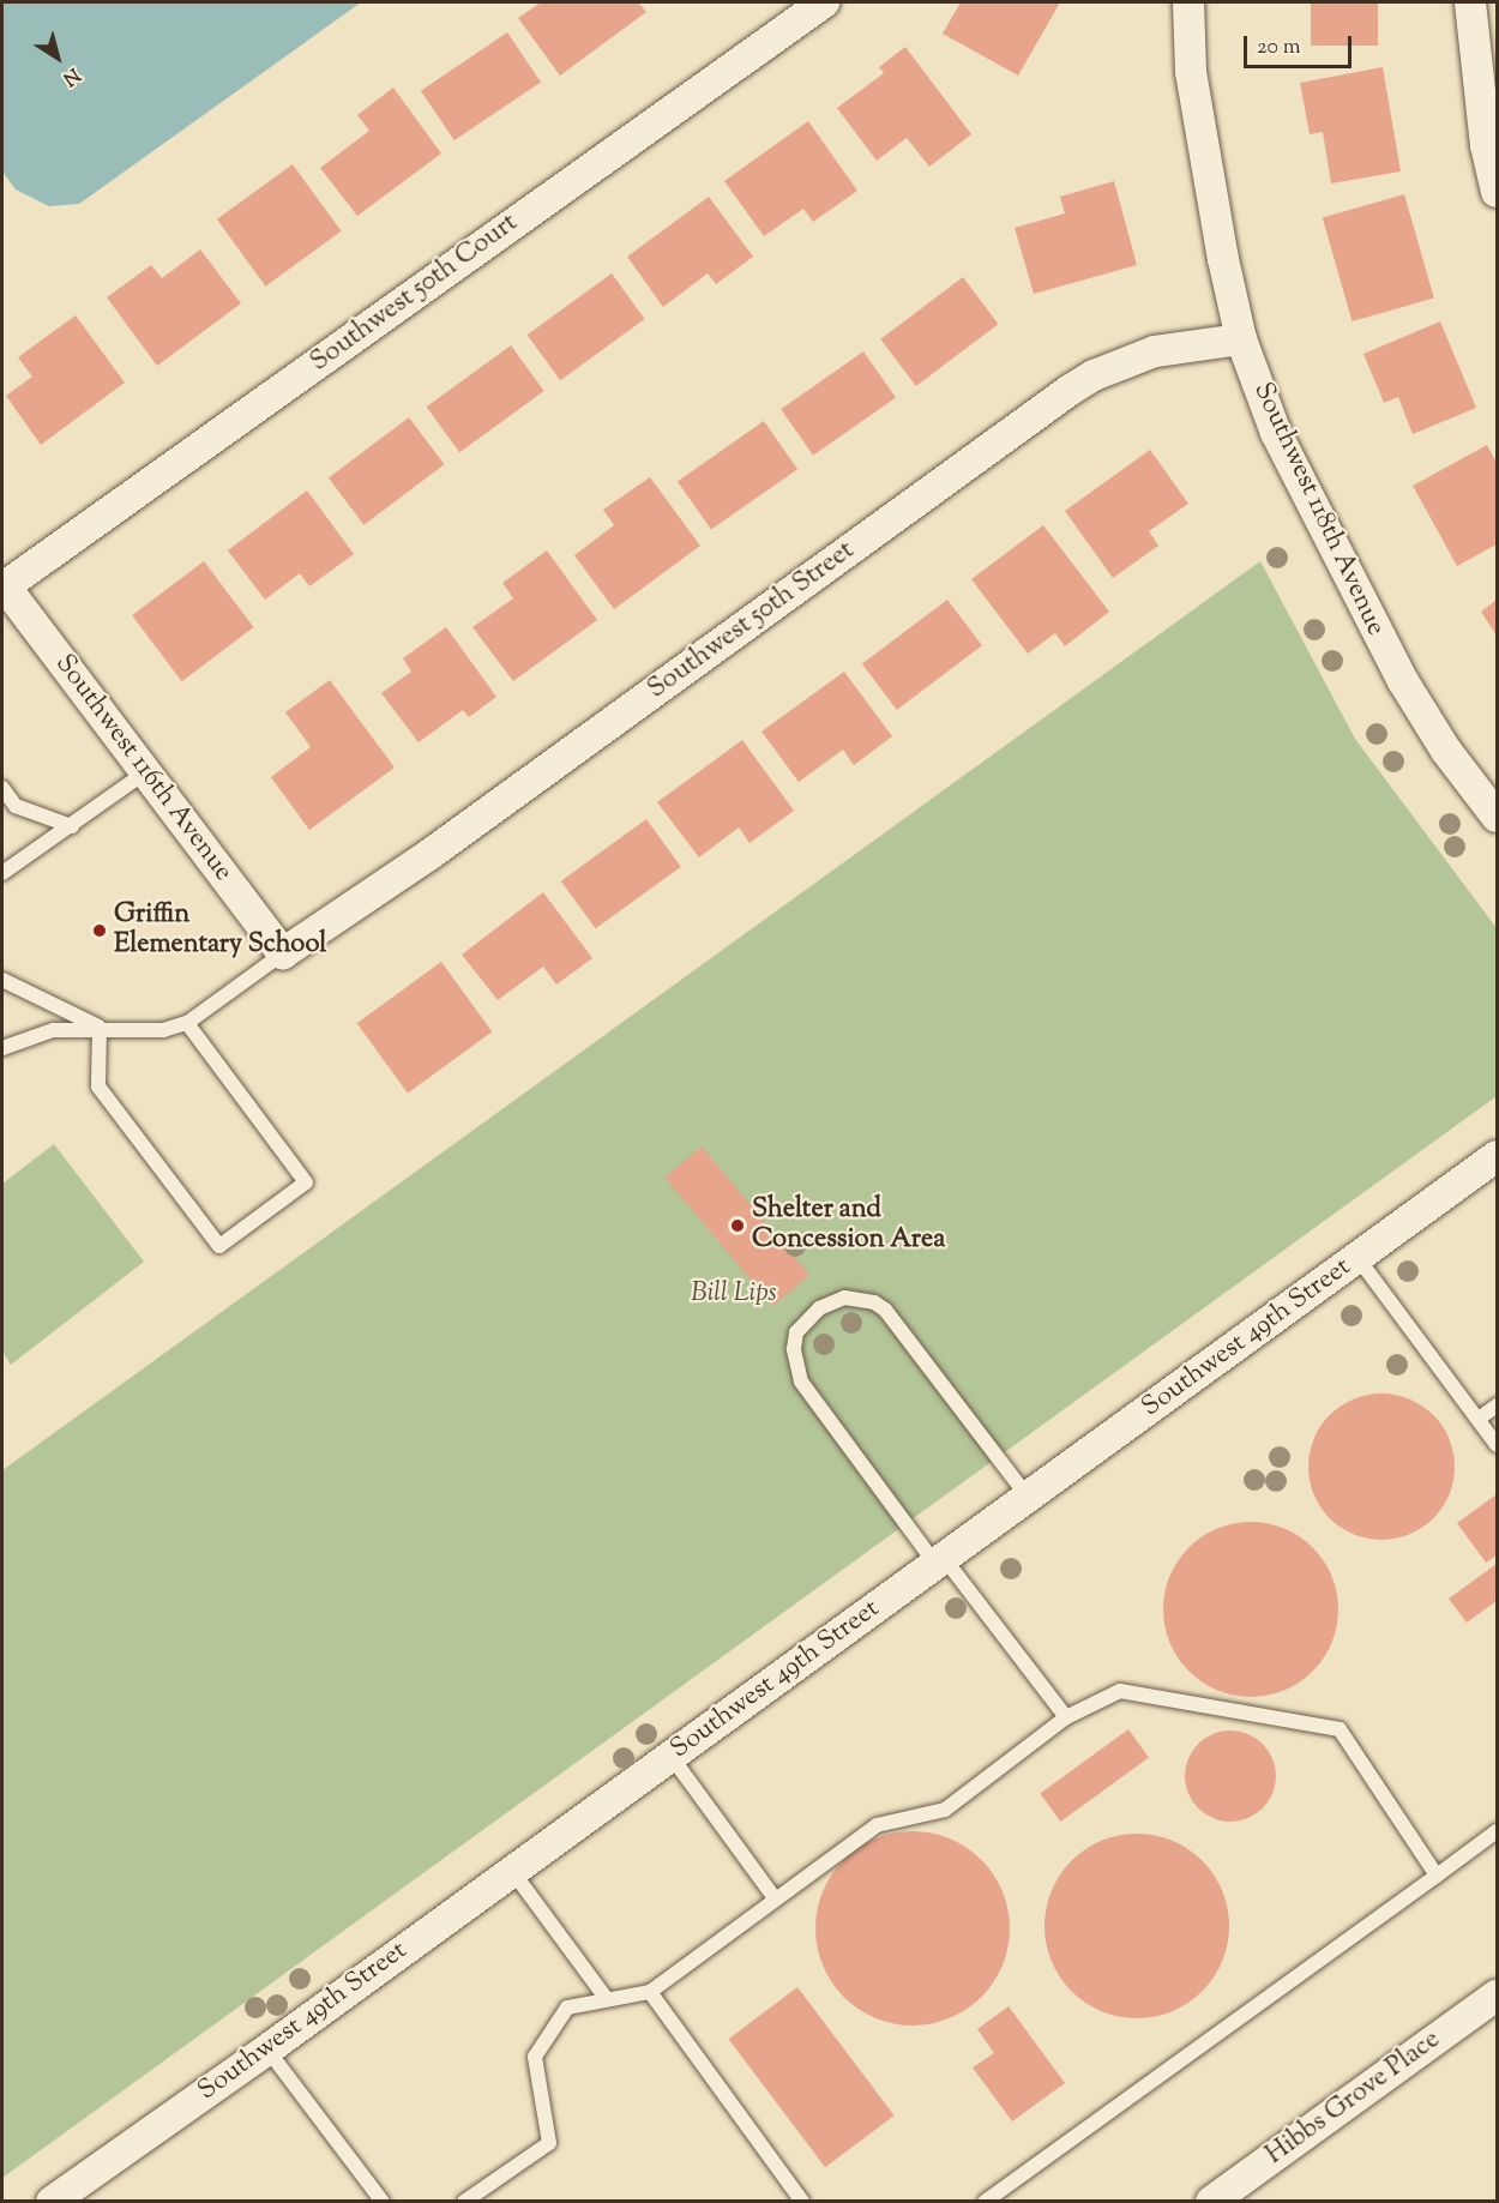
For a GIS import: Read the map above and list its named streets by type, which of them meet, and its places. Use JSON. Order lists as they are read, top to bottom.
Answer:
{
  "streets": {
    "street": [
      "Southwest 50th Court",
      "Southwest 118th Avenue",
      "Southwest 50th Street",
      "Southwest 116th Avenue",
      "Southwest 49th Street",
      "Hibbs Grove Place"
    ]
  },
  "crossings": [
    ["Southwest 50th Court", "Southwest 116th Avenue"],
    ["Southwest 118th Avenue", "Southwest 50th Street"],
    ["Southwest 50th Street", "Southwest 116th Avenue"]
  ],
  "parks": ["Bill Lips"],
  "places": ["Griffin Elementary School", "Shelter and Concession Area"],
  "scale_bar": "20 m",
  "north": "bottom right"
}
